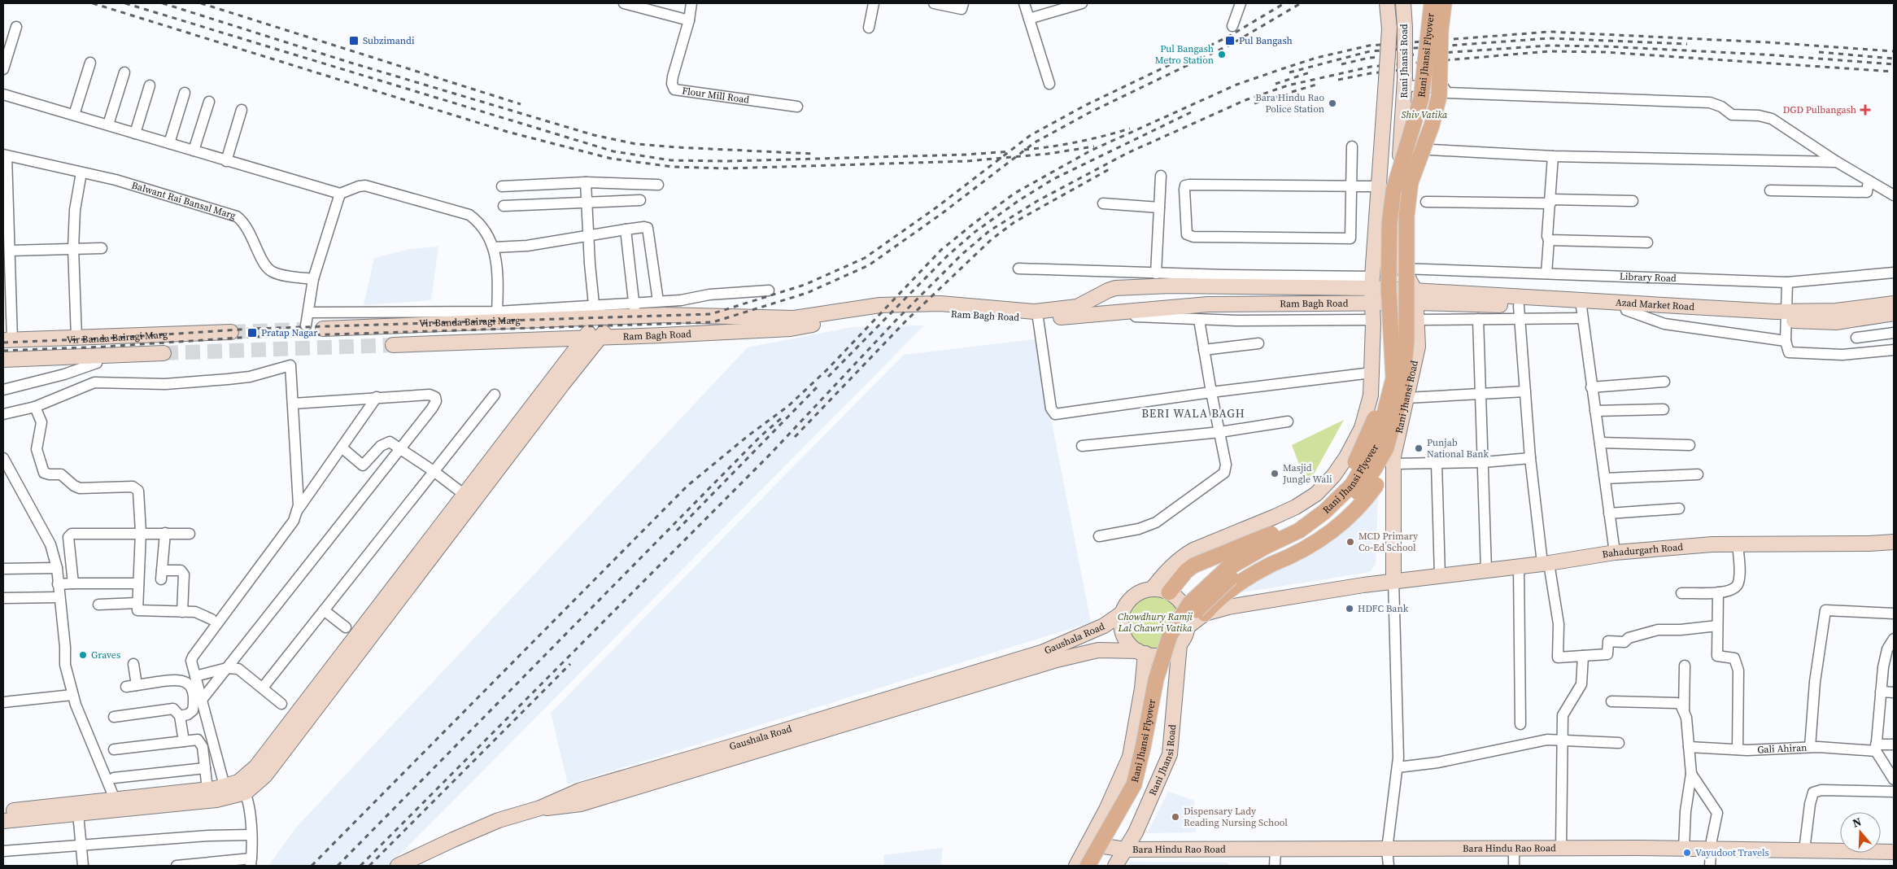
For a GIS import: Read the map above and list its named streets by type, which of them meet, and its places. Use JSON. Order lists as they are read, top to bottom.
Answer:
{
  "streets": {
    "main road": [
      "Rani Jhansi Flyover",
      "Rani Jhansi Road",
      "Ram Bagh Road",
      "Azad Market Road",
      "Vir Banda Bairagi Marg",
      "Bahadurgarh Road",
      "Gaushala Road",
      "Bara Hindu Rao Road"
    ],
    "street": [
      "Flour Mill Road",
      "Balwant Rai Bansal Marg",
      "Library Road",
      "Gali Ahiran"
    ]
  },
  "crossings": [
    ["Rani Jhansi Road", "Library Road"],
    ["Rani Jhansi Road", "Ram Bagh Road"],
    ["Rani Jhansi Road", "Azad Market Road"],
    ["Rani Jhansi Road", "Bahadurgarh Road"],
    ["Rani Jhansi Road", "Gaushala Road"],
    ["Rani Jhansi Road", "Bara Hindu Rao Road"],
    ["Ram Bagh Road", "Azad Market Road"],
    ["Ram Bagh Road", "Vir Banda Bairagi Marg"]
  ],
  "districts": ["BERI WALA BAGH"],
  "parks": ["Shiv Vatika", "Chowdhury Ramji Lal Chawri Vatika"],
  "places": {
    "transit": ["Subzimandi", "Pul Bangash", "Pratap Nagar"],
    "other": [
      "Pul Bangash Metro Station",
      "Bara Hindu Rao Police Station",
      "Punjab National Bank",
      "Masjid Jungle Wali",
      "MCD Primary Co-Ed School",
      "HDFC Bank",
      "Graves",
      "Dispensary Lady Reading Nursing School",
      "Vayudoot Travels"
    ],
    "health": ["DGD Pulbangash"]
  },
  "north": "top"
}
